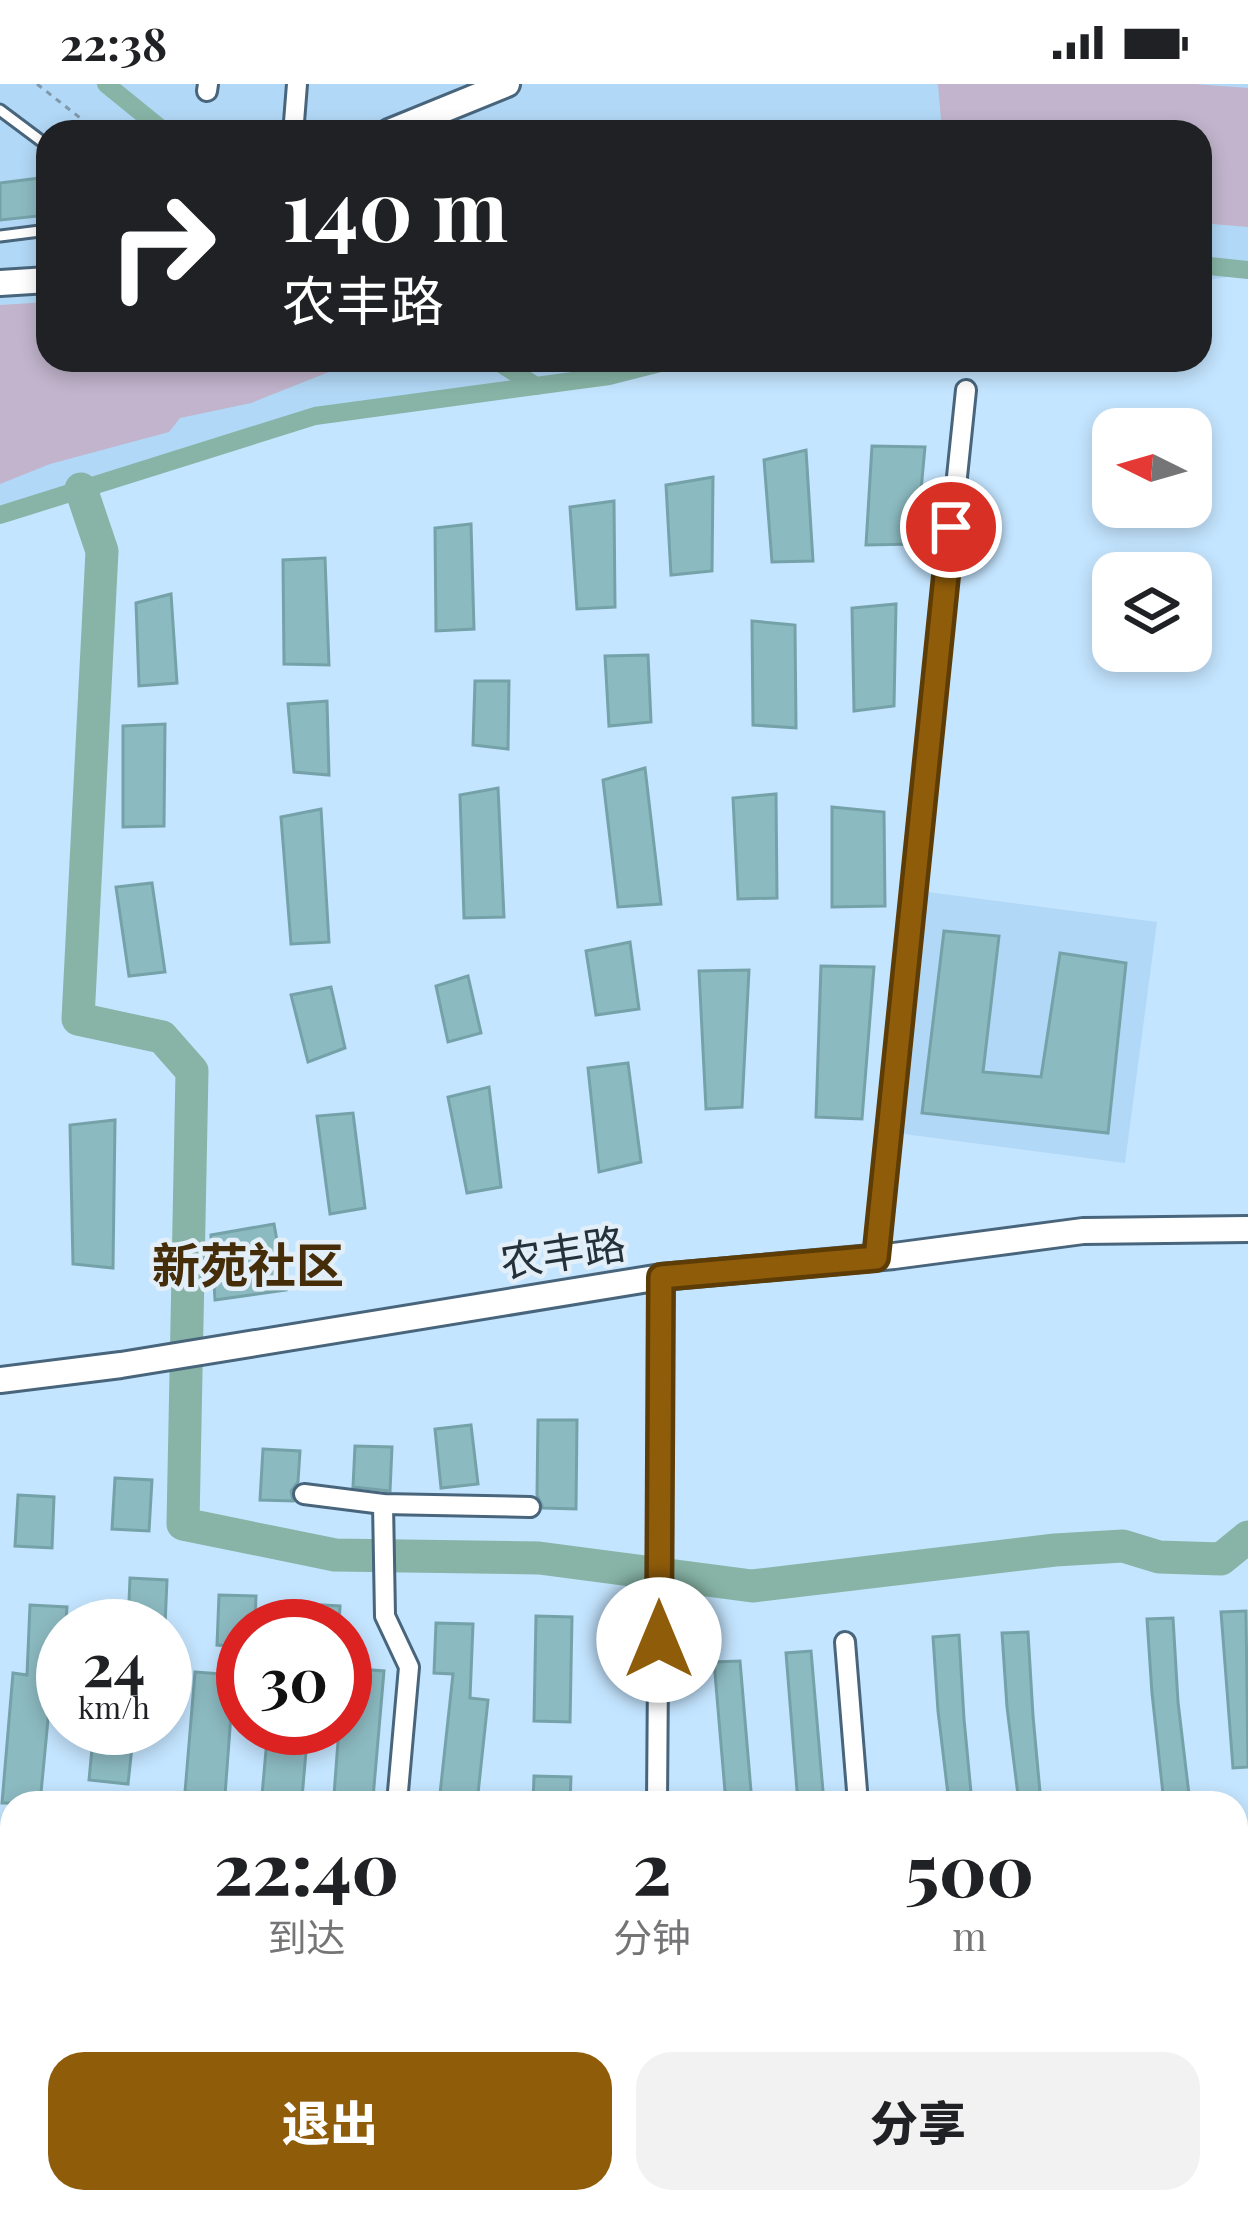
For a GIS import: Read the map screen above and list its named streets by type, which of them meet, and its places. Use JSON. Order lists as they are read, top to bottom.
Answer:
{
  "streets": {
    "main road": ["农丰路"]
  },
  "districts": ["新苑社区"],
  "north": "left",
  "page": {
    "status": "22:38",
    "turn": ["140 m", "农丰路"],
    "speed": "24 km/h",
    "limit": "30",
    "eta": [
      "22:40",
      "到达",
      "2",
      "分钟",
      "500",
      "m"
    ],
    "buttons": ["退出", "分享"]
  }
}
